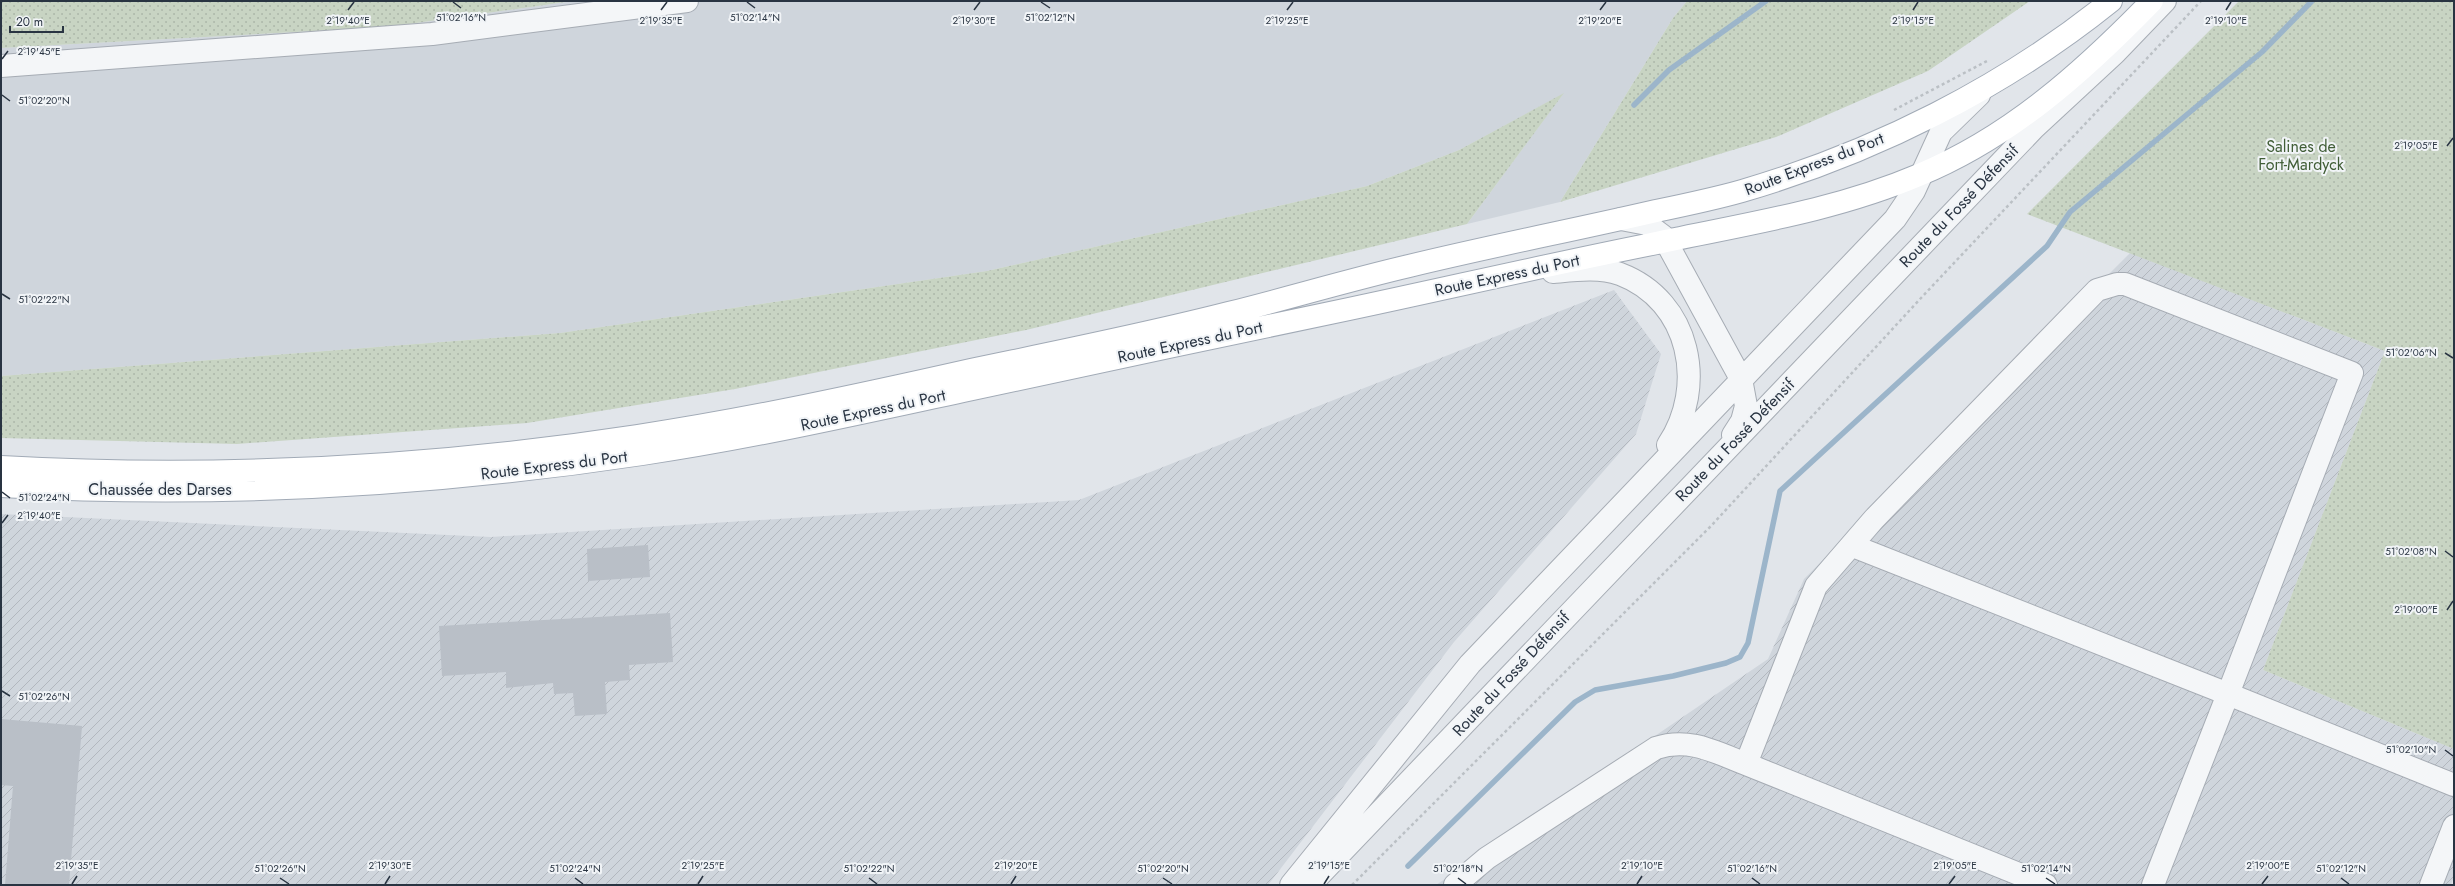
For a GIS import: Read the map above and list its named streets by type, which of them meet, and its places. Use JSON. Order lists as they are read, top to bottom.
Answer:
{
  "streets": {
    "main road": ["Route Express du Port", "Route du Fossé Défensif", "Chaussée des Darses"]
  },
  "crossings": [
    ["Route Express du Port", "Route du Fossé Défensif"],
    ["Route Express du Port", "Chaussée des Darses"]
  ],
  "parks": ["Salines de Fort-Mardyck"],
  "scale_bar": "20 m",
  "coordinates": [
    "51°02'12\"N",
    "51°02'16\"N",
    "51°02'14\"N",
    "2°19'40\"E",
    "2°19'35\"E",
    "2°19'30\"E",
    "2°19'25\"E",
    "2°19'20\"E",
    "2°19'15\"E",
    "2°19'10\"E",
    "2°19'45\"E",
    "51°02'20\"N",
    "2°19'05\"E",
    "51°02'22\"N",
    "51°02'06\"N",
    "51°02'24\"N",
    "51°02'08\"N",
    "2°19'00\"E",
    "51°02'26\"N",
    "51°02'10\"N",
    "51°02'18\"N"
  ]
}
